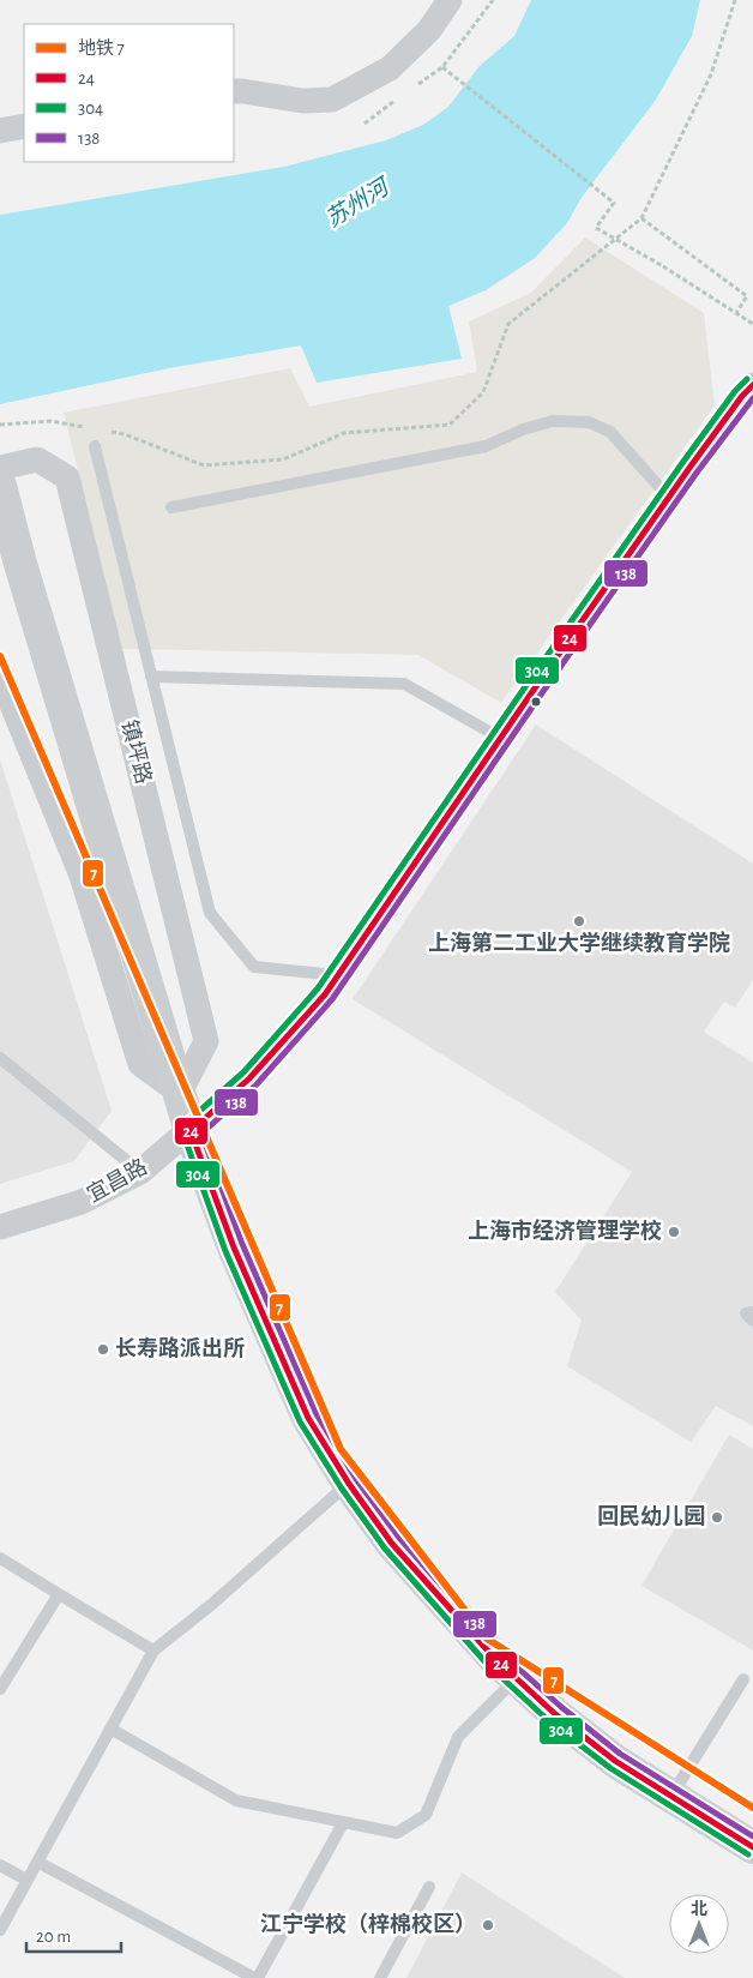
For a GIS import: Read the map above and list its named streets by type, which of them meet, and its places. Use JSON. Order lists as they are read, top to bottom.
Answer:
{
  "streets": {
    "street": ["镇坪路", "宜昌路"]
  },
  "water": ["苏州河"],
  "places": [
    "上海第二工业大学继续教育学院",
    "上海市经济管理学校",
    "长寿路派出所",
    "回民幼儿园",
    "江宁学校（梓棉校区）"
  ],
  "lines": [
    "transit line 304",
    "transit line 24",
    "transit line 138",
    "metro line 7"
  ],
  "legend": [
    "地铁 7",
    "24",
    "304",
    "138"
  ],
  "scale_bar": "20 m",
  "north": "top"
}
